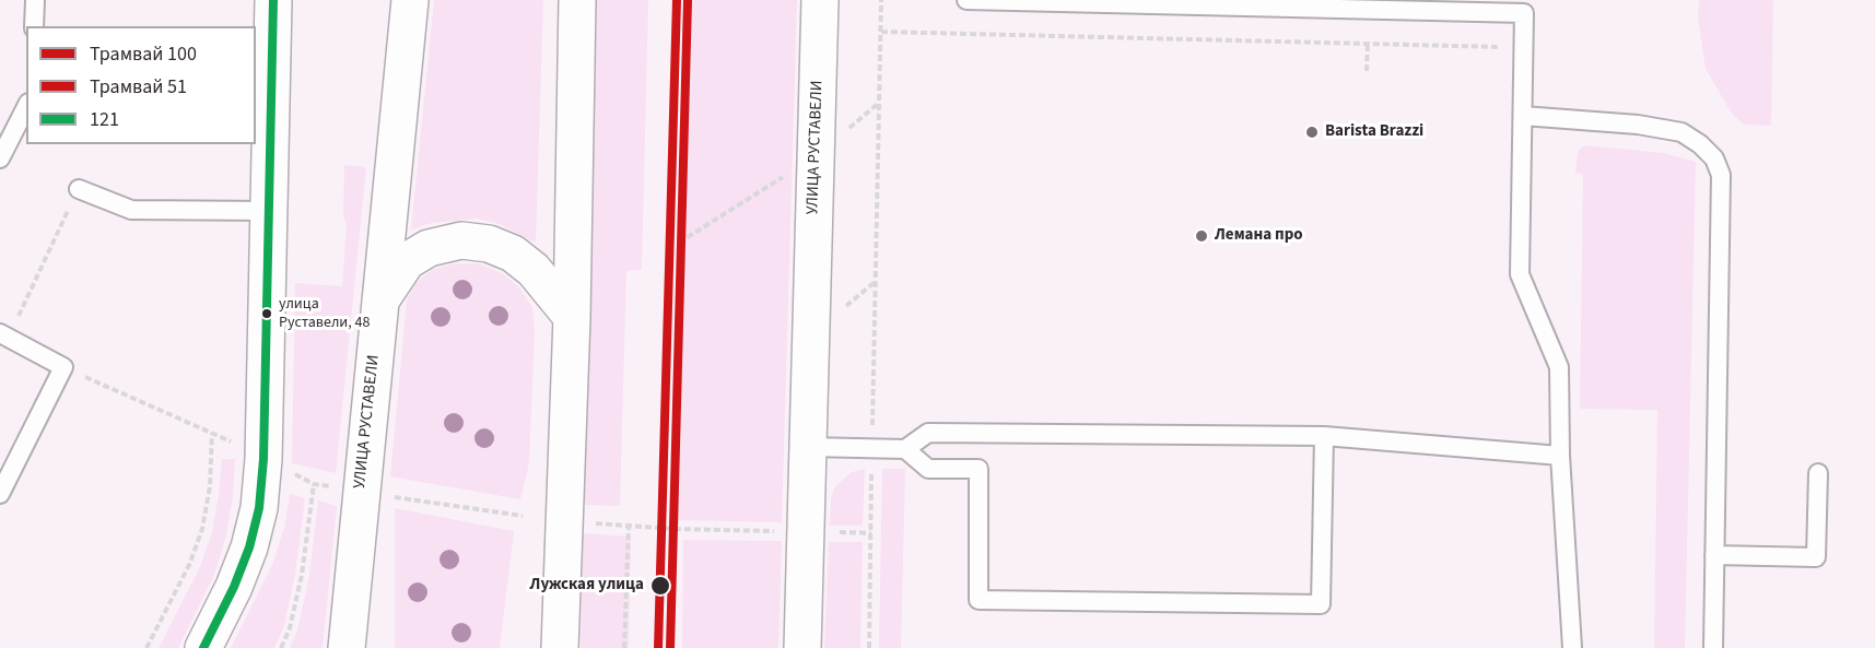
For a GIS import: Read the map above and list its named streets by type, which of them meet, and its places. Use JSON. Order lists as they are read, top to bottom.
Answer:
{
  "streets": {
    "main road": ["УЛИЦА РУСТАВЕЛИ"]
  },
  "places": [
    "Barista Brazzi",
    "Лемана про",
    "улица Руставели, 48",
    "Лужская улица"
  ],
  "lines": ["tram line 100", "tram line 51", "transit line 121"],
  "legend": ["Трамвай 100", "Трамвай 51", "121"]
}
